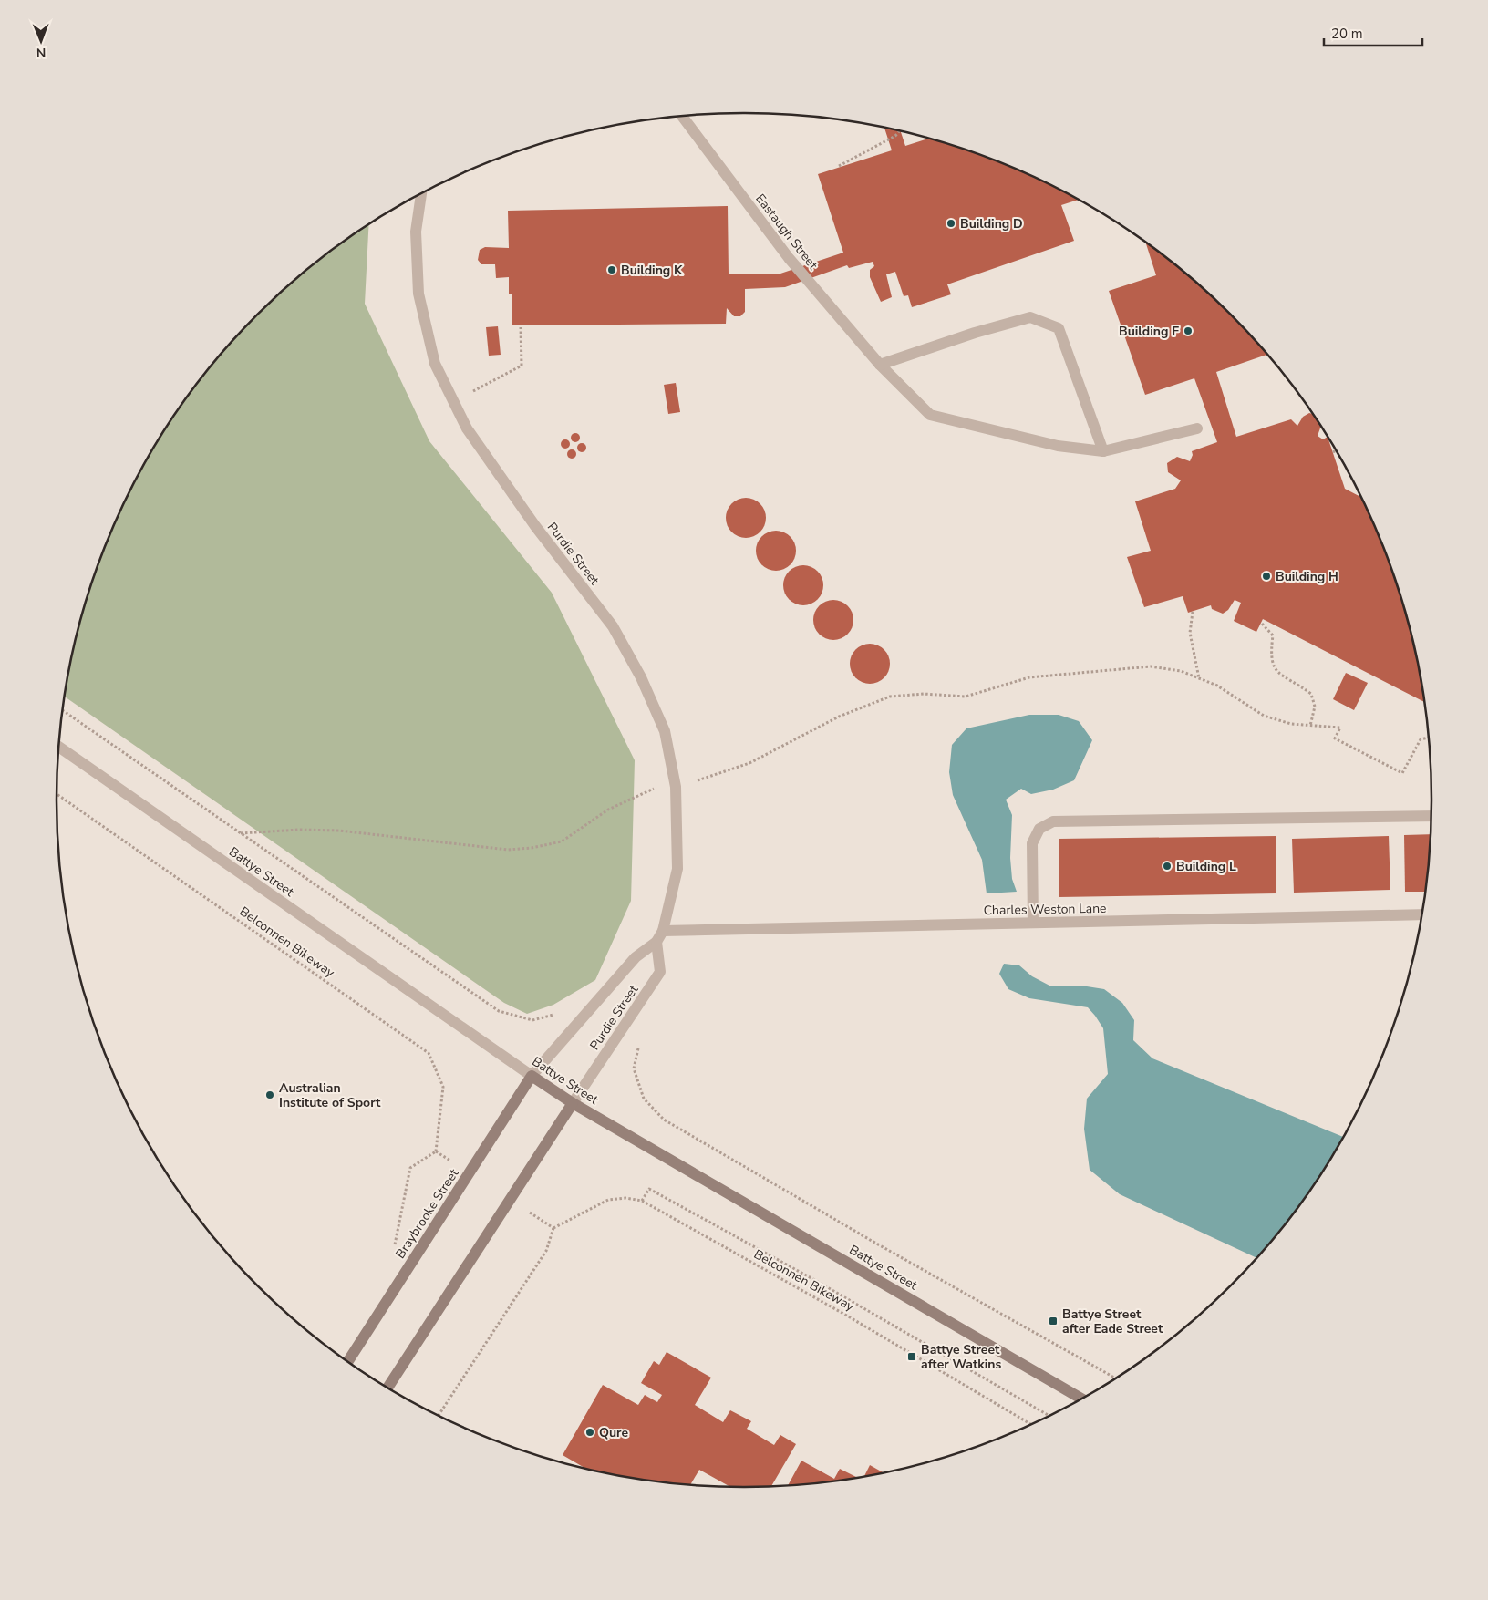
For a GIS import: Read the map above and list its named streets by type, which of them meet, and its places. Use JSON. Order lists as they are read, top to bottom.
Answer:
{
  "streets": {
    "street": [
      "Eastaugh Street",
      "Purdie Street",
      "Battye Street",
      "Charles Weston Lane",
      "Braybrooke Street"
    ],
    "path": ["Belconnen Bikeway"]
  },
  "crossings": [
    ["Purdie Street", "Battye Street"],
    ["Purdie Street", "Charles Weston Lane"],
    ["Purdie Street", "Braybrooke Street"],
    ["Battye Street", "Braybrooke Street"]
  ],
  "places": {
    "other": [
      "Building D",
      "Building K",
      "Building F",
      "Building H",
      "Building L",
      "Australian Institute of Sport",
      "Qure"
    ],
    "transit": ["Battye Street after Eade Street", "Battye Street after Watkins"]
  },
  "scale_bar": "20 m",
  "north": "bottom"
}
